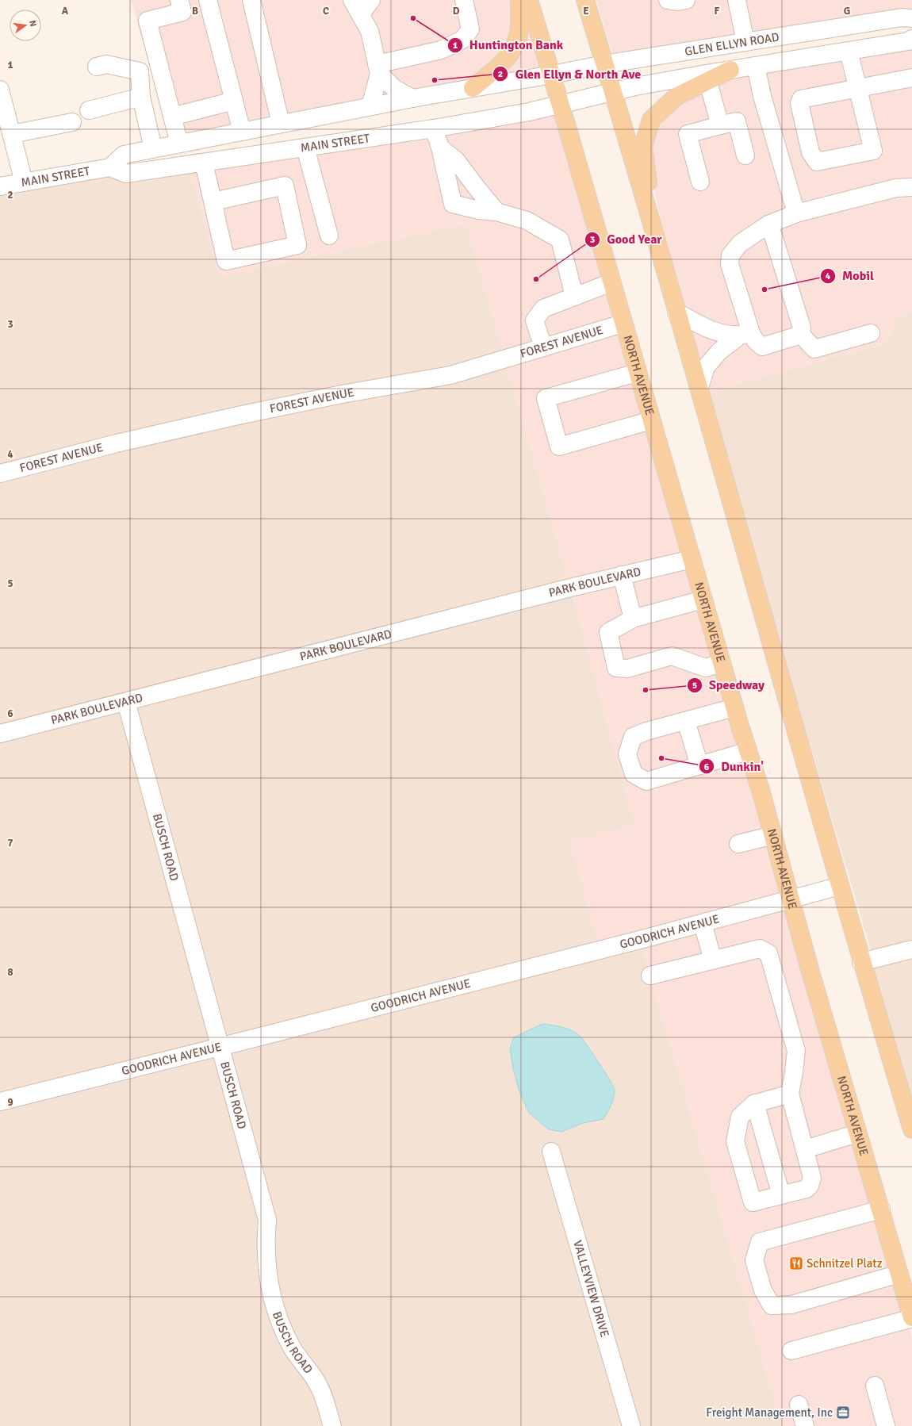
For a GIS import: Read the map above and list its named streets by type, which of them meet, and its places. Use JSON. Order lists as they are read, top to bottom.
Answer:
{
  "streets": {
    "main road": ["NORTH AVENUE"],
    "street": [
      "GLEN ELLYN ROAD",
      "MAIN STREET",
      "FOREST AVENUE",
      "PARK BOULEVARD",
      "BUSCH ROAD",
      "GOODRICH AVENUE",
      "VALLEYVIEW DRIVE"
    ]
  },
  "crossings": [
    ["GLEN ELLYN ROAD", "MAIN STREET"],
    ["GLEN ELLYN ROAD", "NORTH AVENUE"],
    ["MAIN STREET", "NORTH AVENUE"],
    ["FOREST AVENUE", "NORTH AVENUE"],
    ["NORTH AVENUE", "PARK BOULEVARD"],
    ["NORTH AVENUE", "GOODRICH AVENUE"],
    ["PARK BOULEVARD", "BUSCH ROAD"],
    ["BUSCH ROAD", "GOODRICH AVENUE"]
  ],
  "places": {
    "other": [
      "Huntington Bank",
      "Glen Ellyn & North Ave",
      "Good Year",
      "Mobil",
      "Speedway",
      "Dunkin'"
    ],
    "restaurant": ["Schnitzel Platz"],
    "office": ["Freight Management, Inc"]
  },
  "north": "right",
  "grid": {
    "columns": [
      "A",
      "B",
      "C",
      "D",
      "E",
      "F",
      "G"
    ],
    "rows": [
      "1",
      "2",
      "3",
      "4",
      "5",
      "6",
      "7",
      "8",
      "9"
    ]
  }
}
